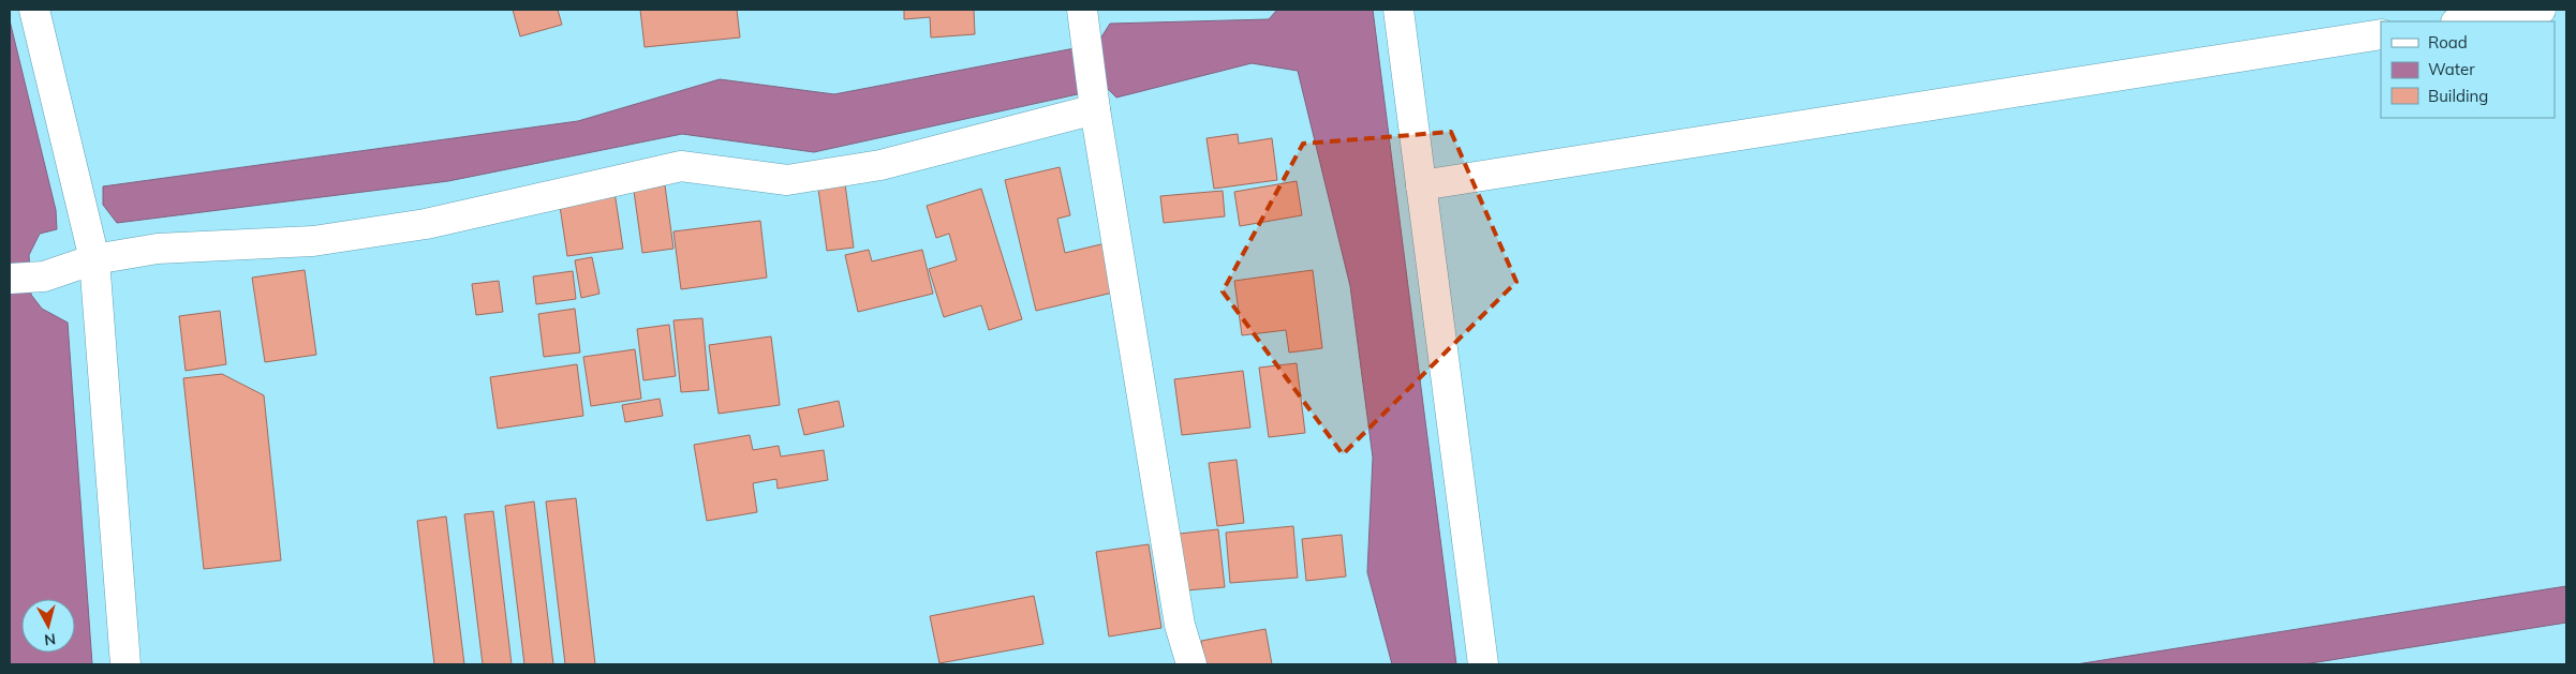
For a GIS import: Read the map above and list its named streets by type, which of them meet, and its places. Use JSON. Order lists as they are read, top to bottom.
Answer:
{
  "legend": ["Road", "Water", "Building"],
  "north": "bottom"
}
